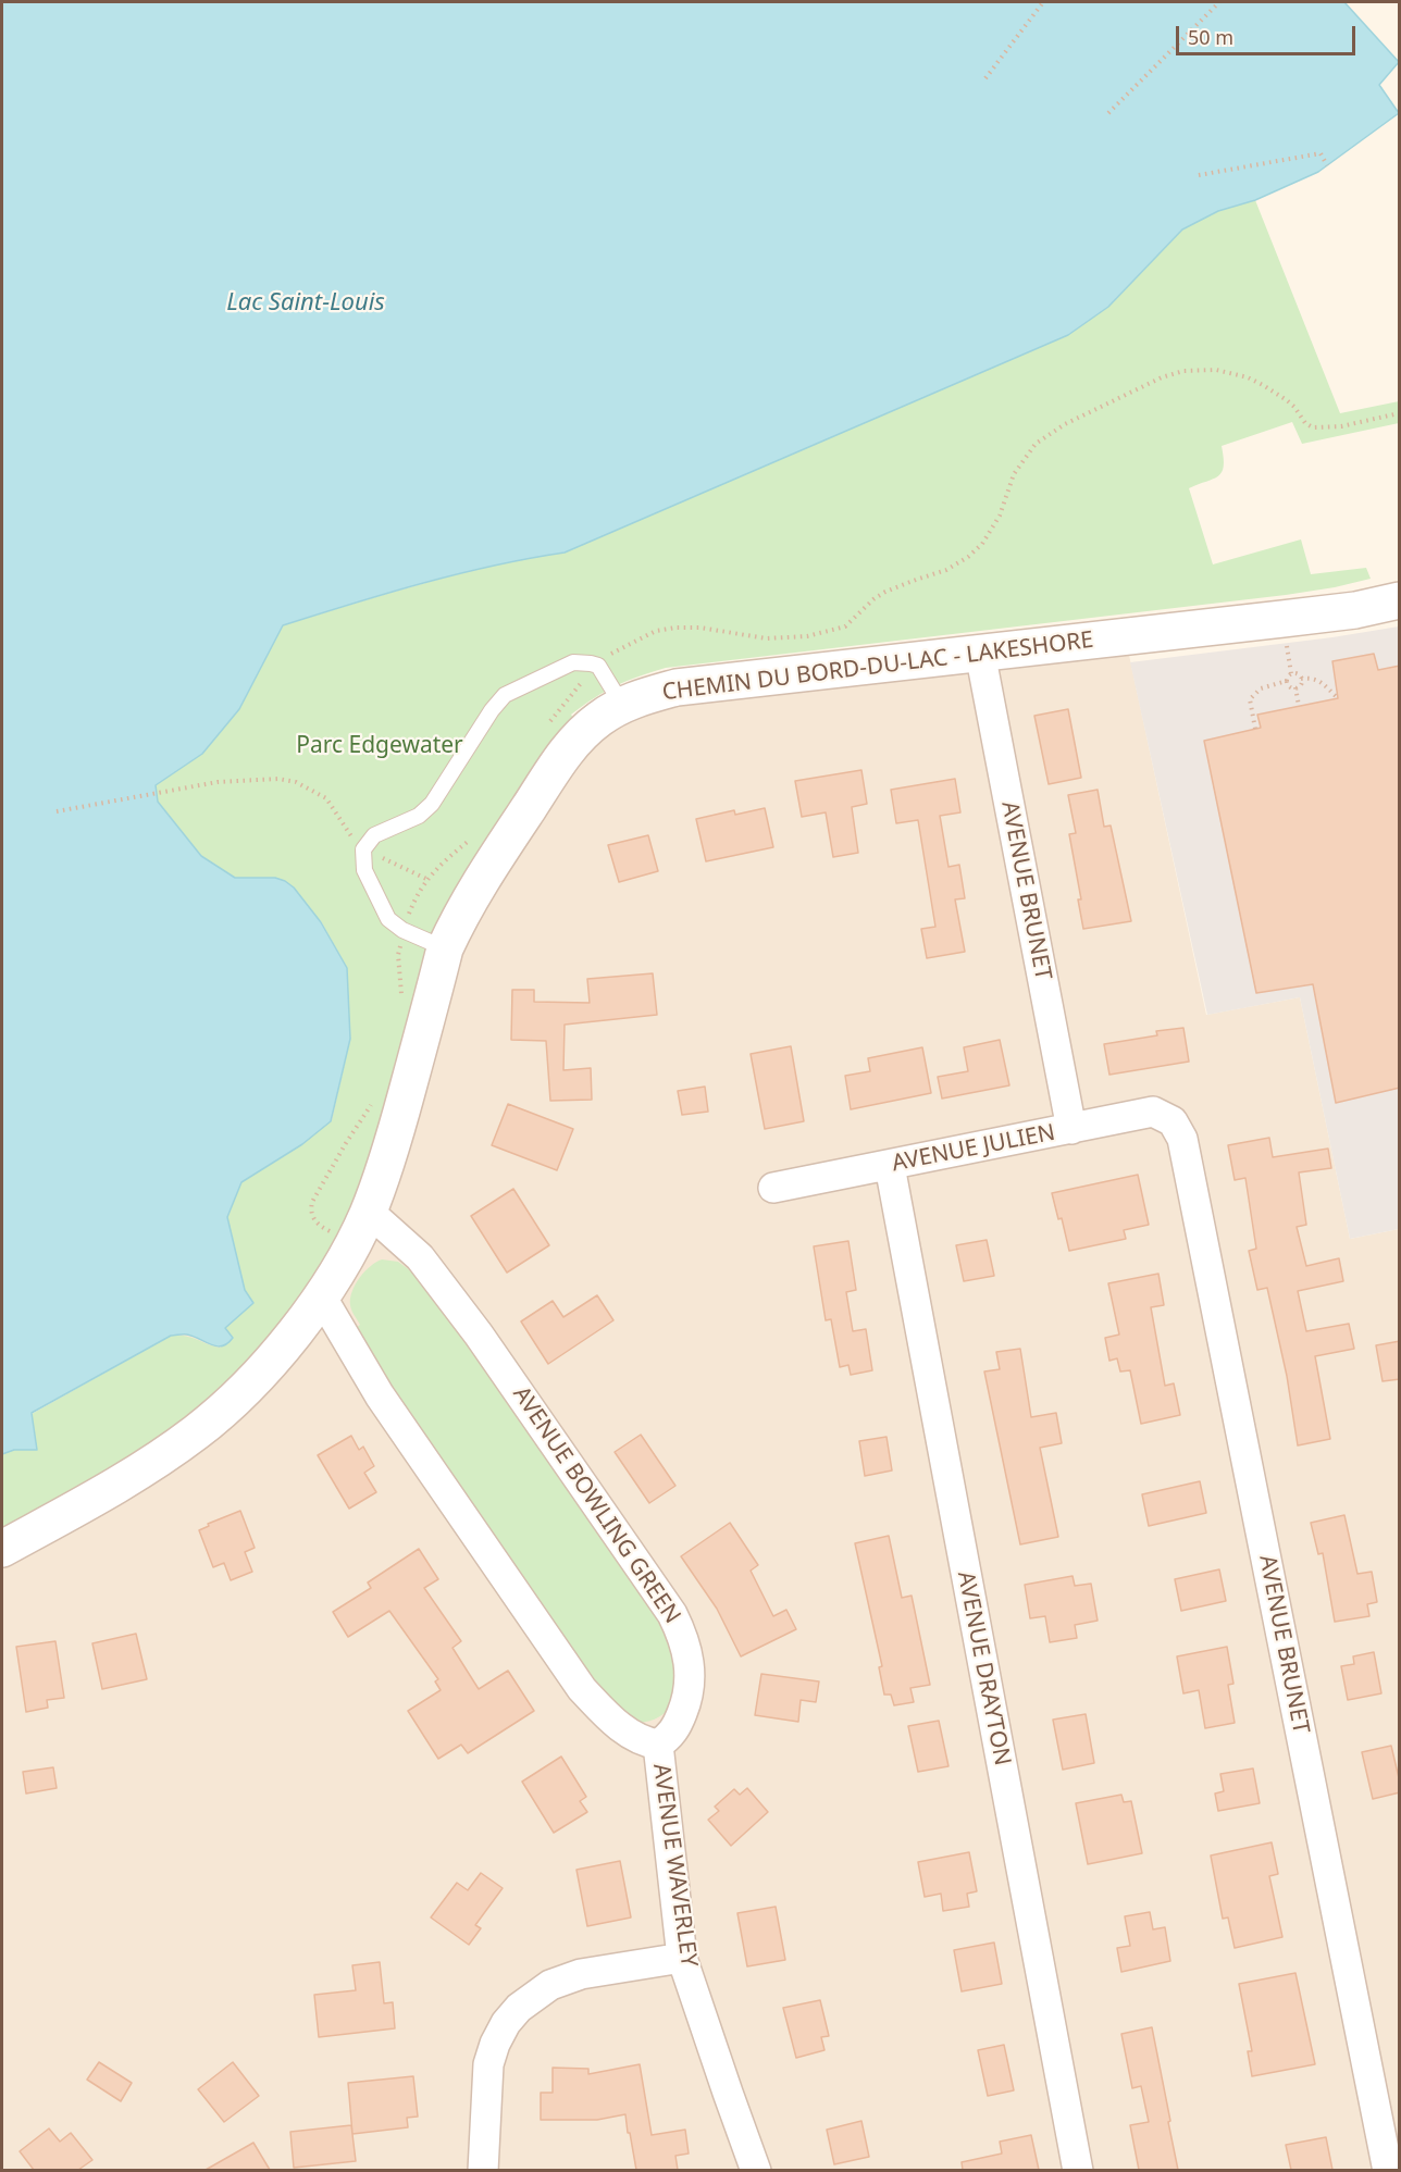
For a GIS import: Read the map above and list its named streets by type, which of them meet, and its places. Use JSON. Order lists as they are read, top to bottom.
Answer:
{
  "streets": {
    "street": [
      "CHEMIN DU BORD-DU-LAC - LAKESHORE",
      "AVENUE BRUNET",
      "AVENUE JULIEN",
      "AVENUE BOWLING GREEN",
      "AVENUE DRAYTON",
      "AVENUE WAVERLEY"
    ]
  },
  "crossings": [
    ["CHEMIN DU BORD-DU-LAC - LAKESHORE", "AVENUE BRUNET"],
    ["CHEMIN DU BORD-DU-LAC - LAKESHORE", "AVENUE BOWLING GREEN"],
    ["AVENUE BRUNET", "AVENUE JULIEN"],
    ["AVENUE JULIEN", "AVENUE DRAYTON"],
    ["AVENUE BOWLING GREEN", "AVENUE WAVERLEY"]
  ],
  "water": ["Lac Saint-Louis"],
  "parks": ["Parc Edgewater"],
  "scale_bar": "50 m"
}
